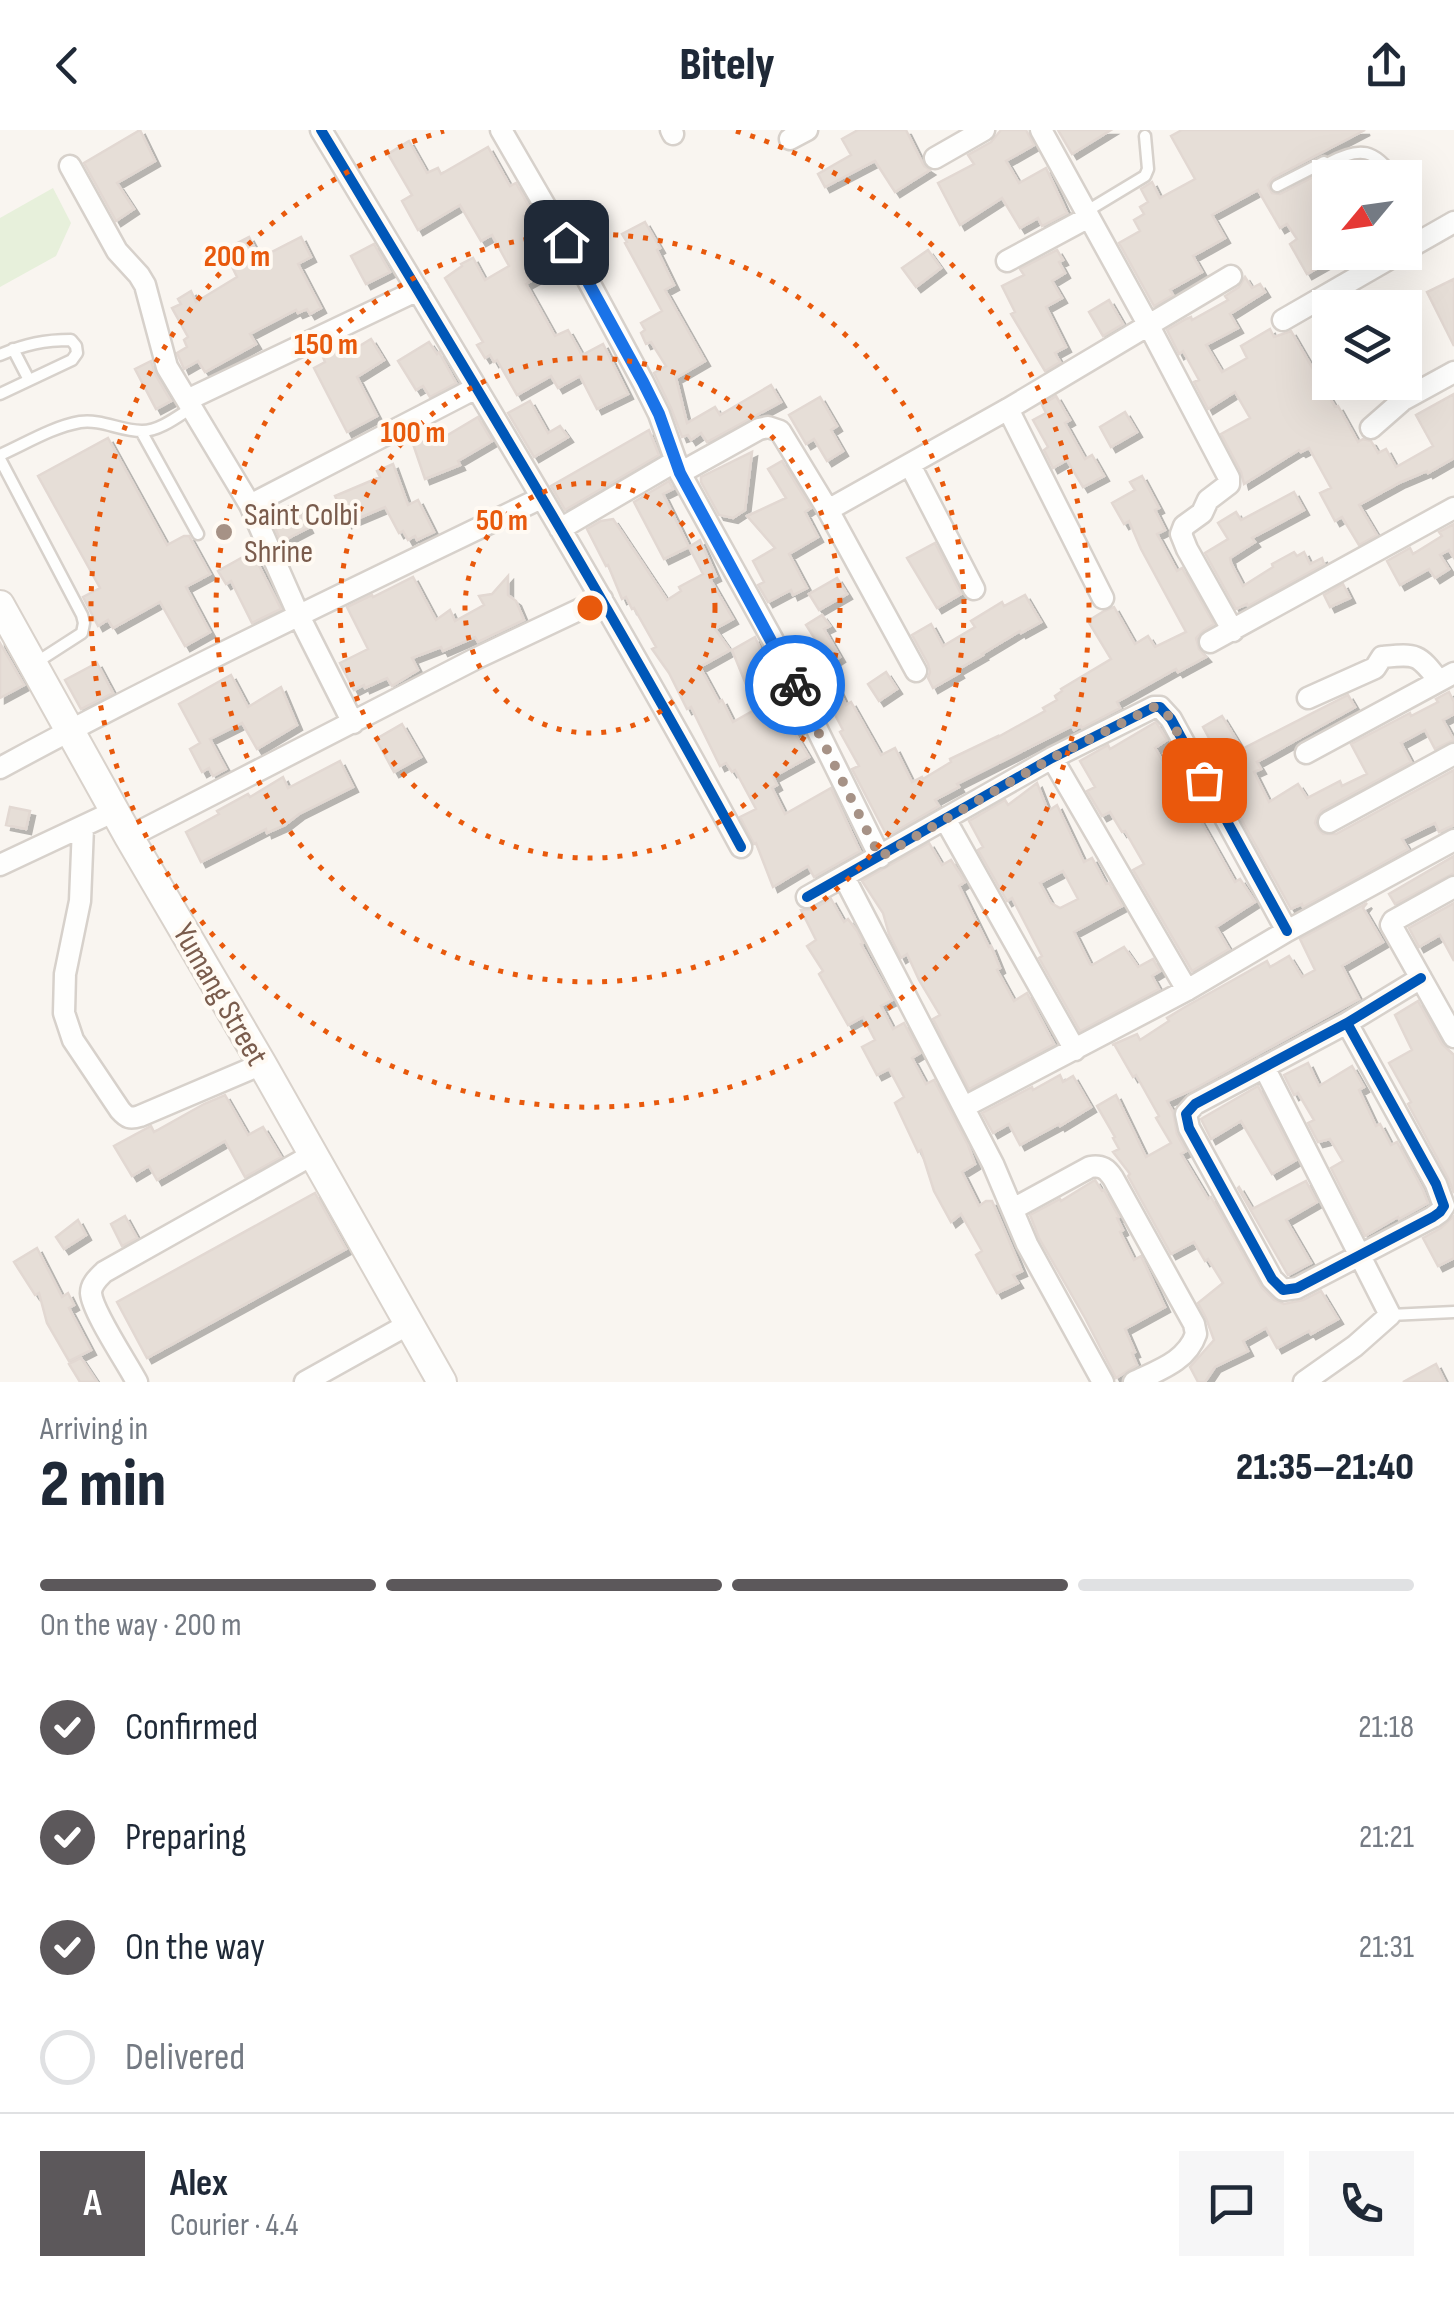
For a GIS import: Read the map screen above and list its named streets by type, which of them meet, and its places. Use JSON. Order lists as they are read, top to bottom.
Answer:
{
  "streets": {
    "main road": ["Yumang Street"]
  },
  "places": ["Saint Colbi Shrine"],
  "north": "bottom left",
  "page": {
    "header": "Bitely",
    "heading": ["2 min", "Arriving in", "21:35–21:40"],
    "panel": ["Alex", "Courier · 4.4"],
    "bar": "On the way · 200 m",
    "list": [
      ["Confirmed", "21:18"],
      ["Preparing", "21:21"],
      ["On the way", "21:31"],
      "Delivered"
    ],
    "round": "A"
  },
  "rings": [
    "200 m",
    "150 m",
    "100 m",
    "50 m"
  ]
}
